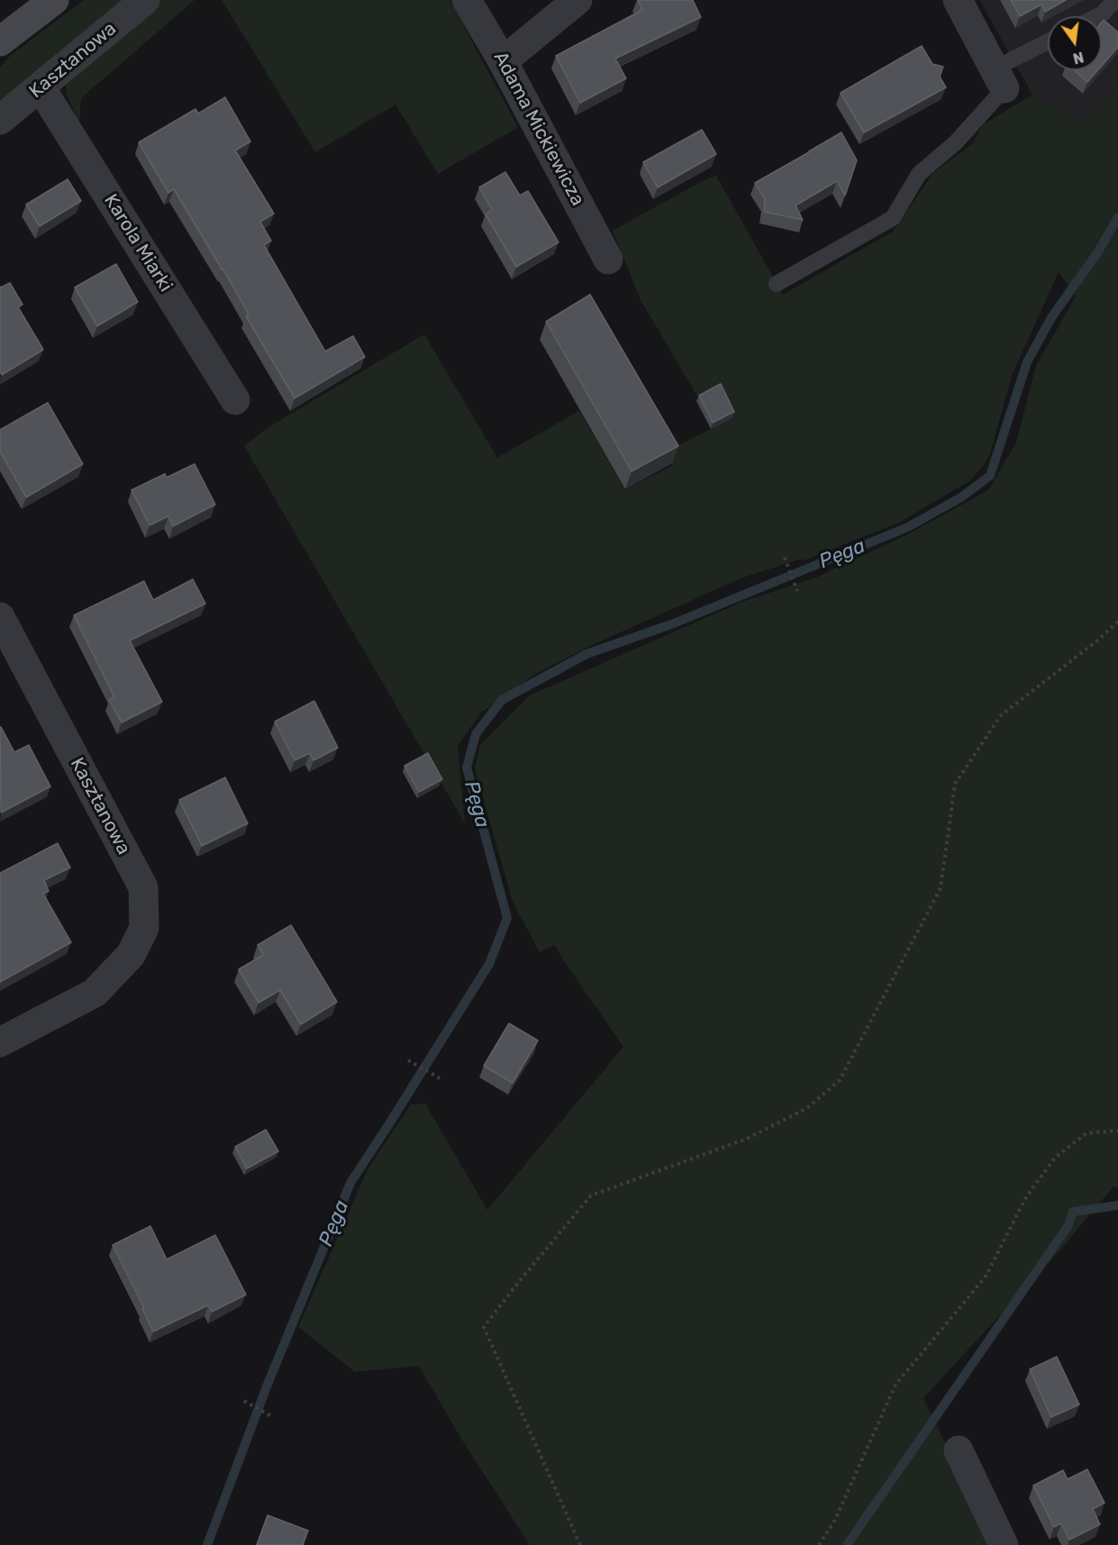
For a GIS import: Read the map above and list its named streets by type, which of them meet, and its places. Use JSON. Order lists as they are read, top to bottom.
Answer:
{
  "streets": {
    "street": ["Kasztanowa", "Adama Mickiewicza", "Karola Miarki"]
  },
  "crossings": [
    ["Kasztanowa", "Karola Miarki"]
  ],
  "water": ["Pęga"],
  "north": "bottom"
}
